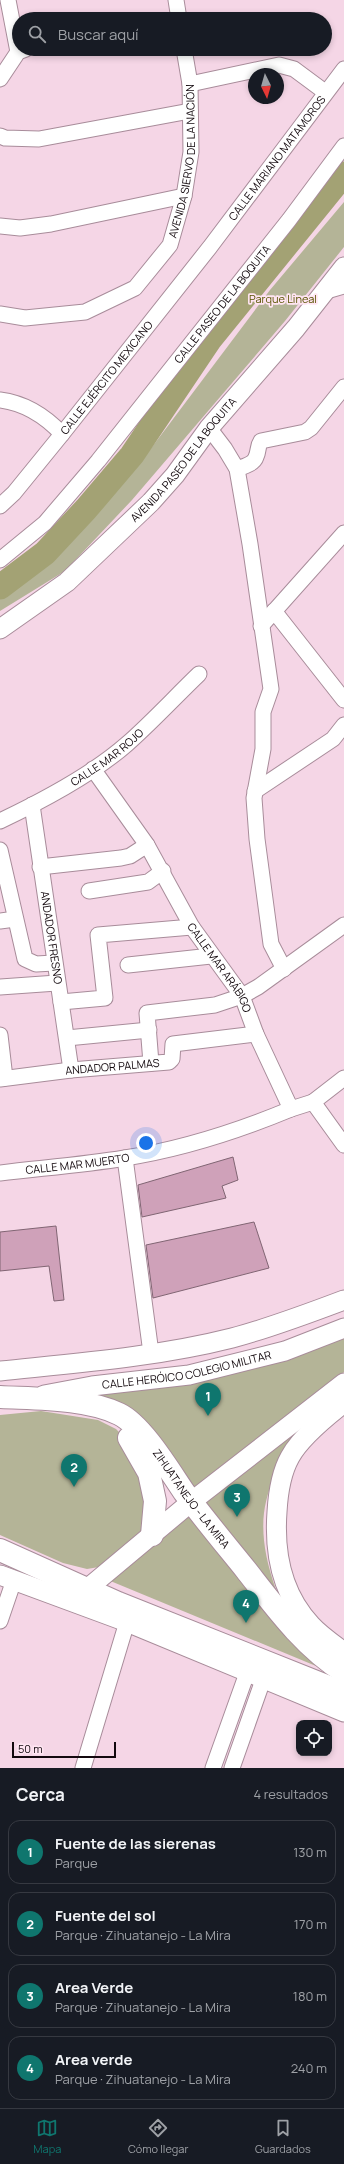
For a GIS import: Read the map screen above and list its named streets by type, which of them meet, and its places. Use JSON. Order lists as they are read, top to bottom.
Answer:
{
  "streets": {
    "highway": ["ZIHUATANEJO - LA MIRA"],
    "main road": ["AVENIDA PASEO DE LA BOQUITA", "CALLE HERÓICO COLEGIO MILITAR"],
    "street": [
      "CALLE MARIANO MATAMOROS",
      "AVENIDA SIERVO DE LA NACIÓN",
      "CALLE PASEO DE LA BOQUITA",
      "CALLE EJÉRCITO MEXICANO",
      "CALLE MAR ROJO",
      "ANDADOR FRESNO",
      "CALLE MAR ARÁBIGO",
      "ANDADOR PALMAS",
      "CALLE MAR MUERTO"
    ]
  },
  "crossings": [
    ["CALLE MARIANO MATAMOROS", "CALLE EJÉRCITO MEXICANO"],
    ["CALLE MAR ROJO", "ANDADOR FRESNO"],
    ["CALLE MAR ROJO", "CALLE MAR ARÁBIGO"],
    ["ANDADOR FRESNO", "ANDADOR PALMAS"],
    ["CALLE MAR ARÁBIGO", "ANDADOR PALMAS"],
    ["CALLE MAR ARÁBIGO", "CALLE MAR MUERTO"],
    ["CALLE HERÓICO COLEGIO MILITAR", "ZIHUATANEJO - LA MIRA"]
  ],
  "parks": ["Parque Lineal"],
  "scale_bar": "50 m",
  "north": "bottom",
  "page": {
    "search": "Buscar aquí",
    "pins": [
      "1",
      "2",
      "3",
      "4"
    ],
    "scale": "50 m",
    "heading": ["Cerca", "4 resultados"],
    "list": [
      {
        "mark": "1",
        "name": "Fuente de las sierenas",
        "note": "Parque",
        "value": "130 m"
      },
      {
        "mark": "2",
        "name": "Fuente del sol",
        "note": "Parque · Zihuatanejo - La Mira",
        "value": "170 m"
      },
      {
        "mark": "3",
        "name": "Area Verde",
        "note": "Parque · Zihuatanejo - La Mira",
        "value": "180 m"
      },
      {
        "mark": "4",
        "name": "Area verde",
        "note": "Parque · Zihuatanejo - La Mira",
        "value": "240 m"
      }
    ],
    "nav": ["Mapa", "Cómo llegar", "Guardados"]
  }
}
